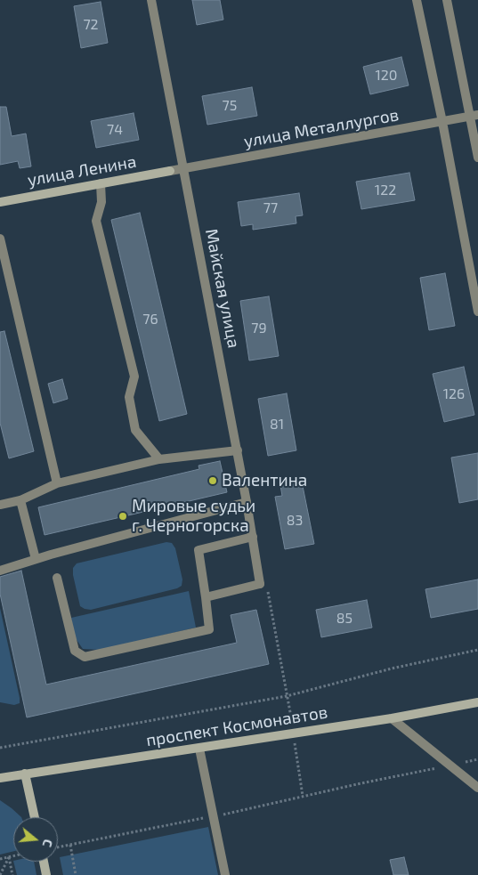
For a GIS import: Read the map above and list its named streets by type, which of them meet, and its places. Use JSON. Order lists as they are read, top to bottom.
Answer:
{
  "streets": {
    "main road": ["улица Ленина", "проспект Космонавтов"],
    "street": ["улица Металлургов", "Майская улица"]
  },
  "crossings": [
    ["улица Металлургов", "улица Ленина"],
    ["улица Металлургов", "Майская улица"]
  ],
  "places": ["Валентина", "Мировые судьи г. Черногорска"],
  "house_numbers": [
    "72",
    "120",
    "75",
    "74",
    "122",
    "77",
    "76",
    "79",
    "126",
    "81",
    "83",
    "85"
  ],
  "north": "right"
}
